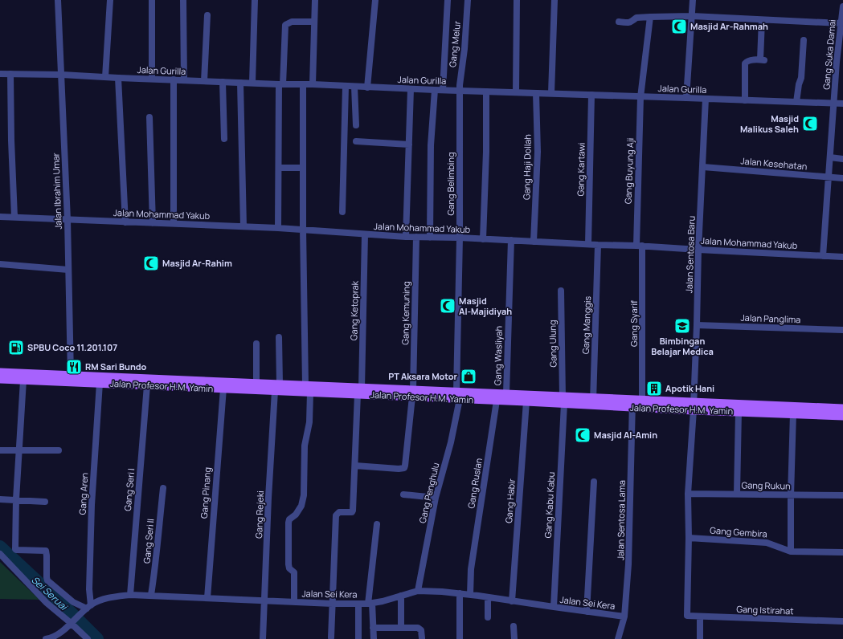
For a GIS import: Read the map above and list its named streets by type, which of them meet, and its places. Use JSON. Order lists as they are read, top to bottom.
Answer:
{
  "streets": {
    "main road": ["Jalan Profesor H.M. Yamin"],
    "street": [
      "Gang Melur",
      "Gang Suka Damai",
      "Jalan Gurilla",
      "Jalan Kesehatan",
      "Gang Haji Dollah",
      "Gang Kartawi",
      "Gang Buyung Aji",
      "Gang Belimbing",
      "Jalan Ibrahim Umar",
      "Jalan Mohammad Yakub",
      "Jalan Sentosa Baru",
      "Gang Ketoprak",
      "Gang Kemuning",
      "Jalan Panglima",
      "Gang Syarif",
      "Gang Manggis",
      "Gang Ulung",
      "Gang Wasliyah",
      "Gang Ruslan",
      "Gang Rukun",
      "Gang Seri I",
      "Gang Pinang",
      "Gang Penghulu",
      "Gang Aren",
      "Gang Habir",
      "Gang Kabu Kabu",
      "Gang Rejeki",
      "Jalan Sentosa Lama",
      "Gang Gembira",
      "Gang Seri II",
      "Jalan Sei Kera",
      "Gang Istirahat"
    ]
  },
  "crossings": [
    ["Gang Melur", "Jalan Gurilla"],
    ["Gang Melur", "Gang Belimbing"],
    ["Gang Suka Damai", "Jalan Gurilla"],
    ["Gang Suka Damai", "Jalan Kesehatan"],
    ["Gang Suka Damai", "Jalan Mohammad Yakub"],
    ["Jalan Gurilla", "Gang Haji Dollah"],
    ["Jalan Gurilla", "Gang Kartawi"],
    ["Jalan Gurilla", "Gang Buyung Aji"],
    ["Jalan Gurilla", "Gang Belimbing"],
    ["Jalan Gurilla", "Jalan Ibrahim Umar"],
    ["Jalan Gurilla", "Jalan Sentosa Baru"],
    ["Jalan Kesehatan", "Jalan Sentosa Baru"],
    ["Gang Haji Dollah", "Jalan Mohammad Yakub"],
    ["Gang Kartawi", "Jalan Mohammad Yakub"],
    ["Gang Buyung Aji", "Jalan Mohammad Yakub"],
    ["Gang Buyung Aji", "Gang Syarif"],
    ["Gang Belimbing", "Jalan Mohammad Yakub"],
    ["Gang Belimbing", "Jalan Profesor H.M. Yamin"],
    ["Gang Belimbing", "Gang Penghulu"],
    ["Jalan Ibrahim Umar", "Jalan Mohammad Yakub"],
    ["Jalan Ibrahim Umar", "Jalan Profesor H.M. Yamin"],
    ["Jalan Mohammad Yakub", "Jalan Sentosa Baru"],
    ["Jalan Mohammad Yakub", "Gang Ketoprak"],
    ["Jalan Mohammad Yakub", "Gang Kemuning"],
    ["Jalan Mohammad Yakub", "Gang Syarif"],
    ["Jalan Mohammad Yakub", "Gang Manggis"],
    ["Jalan Mohammad Yakub", "Gang Wasliyah"],
    ["Jalan Sentosa Baru", "Jalan Panglima"],
    ["Jalan Sentosa Baru", "Jalan Profesor H.M. Yamin"],
    ["Jalan Sentosa Baru", "Gang Rukun"],
    ["Jalan Sentosa Baru", "Gang Gembira"],
    ["Jalan Sentosa Baru", "Gang Istirahat"],
    ["Gang Ketoprak", "Gang Kemuning"],
    ["Gang Ketoprak", "Jalan Profesor H.M. Yamin"],
    ["Gang Ketoprak", "Jalan Sei Kera"],
    ["Gang Kemuning", "Jalan Profesor H.M. Yamin"],
    ["Gang Syarif", "Jalan Profesor H.M. Yamin"],
    ["Gang Manggis", "Jalan Profesor H.M. Yamin"],
    ["Gang Ulung", "Jalan Profesor H.M. Yamin"],
    ["Gang Ulung", "Gang Kabu Kabu"],
    ["Gang Wasliyah", "Jalan Profesor H.M. Yamin"],
    ["Jalan Profesor H.M. Yamin", "Gang Ruslan"],
    ["Jalan Profesor H.M. Yamin", "Gang Seri I"],
    ["Jalan Profesor H.M. Yamin", "Gang Pinang"],
    ["Jalan Profesor H.M. Yamin", "Gang Penghulu"],
    ["Jalan Profesor H.M. Yamin", "Gang Aren"],
    ["Jalan Profesor H.M. Yamin", "Gang Habir"],
    ["Jalan Profesor H.M. Yamin", "Gang Kabu Kabu"],
    ["Jalan Profesor H.M. Yamin", "Gang Rejeki"],
    ["Jalan Profesor H.M. Yamin", "Jalan Sentosa Lama"],
    ["Gang Ruslan", "Jalan Sei Kera"],
    ["Gang Seri I", "Jalan Sei Kera"],
    ["Gang Pinang", "Jalan Sei Kera"],
    ["Gang Penghulu", "Jalan Sei Kera"],
    ["Gang Aren", "Jalan Sei Kera"],
    ["Gang Habir", "Jalan Sei Kera"],
    ["Gang Kabu Kabu", "Jalan Sei Kera"],
    ["Gang Rejeki", "Jalan Sei Kera"],
    ["Jalan Sentosa Lama", "Jalan Sei Kera"],
    ["Gang Seri II", "Jalan Sei Kera"]
  ],
  "water": ["Sei Seruai"],
  "places": {
    "mosque": [
      "Masjid Ar-Rahmah",
      "Masjid Malikus Saleh",
      "Masjid Ar-Rahim",
      "Masjid Al-Majidiyah",
      "Masjid Al-Amin"
    ],
    "school or university": ["Bimbingan Belajar Medica"],
    "fuel station": ["SPBU Coco 11.201.107"],
    "restaurant": ["RM Sari Bundo"],
    "shop": ["PT Aksara Motor"],
    "building": ["Apotik Hani"]
  }
}
